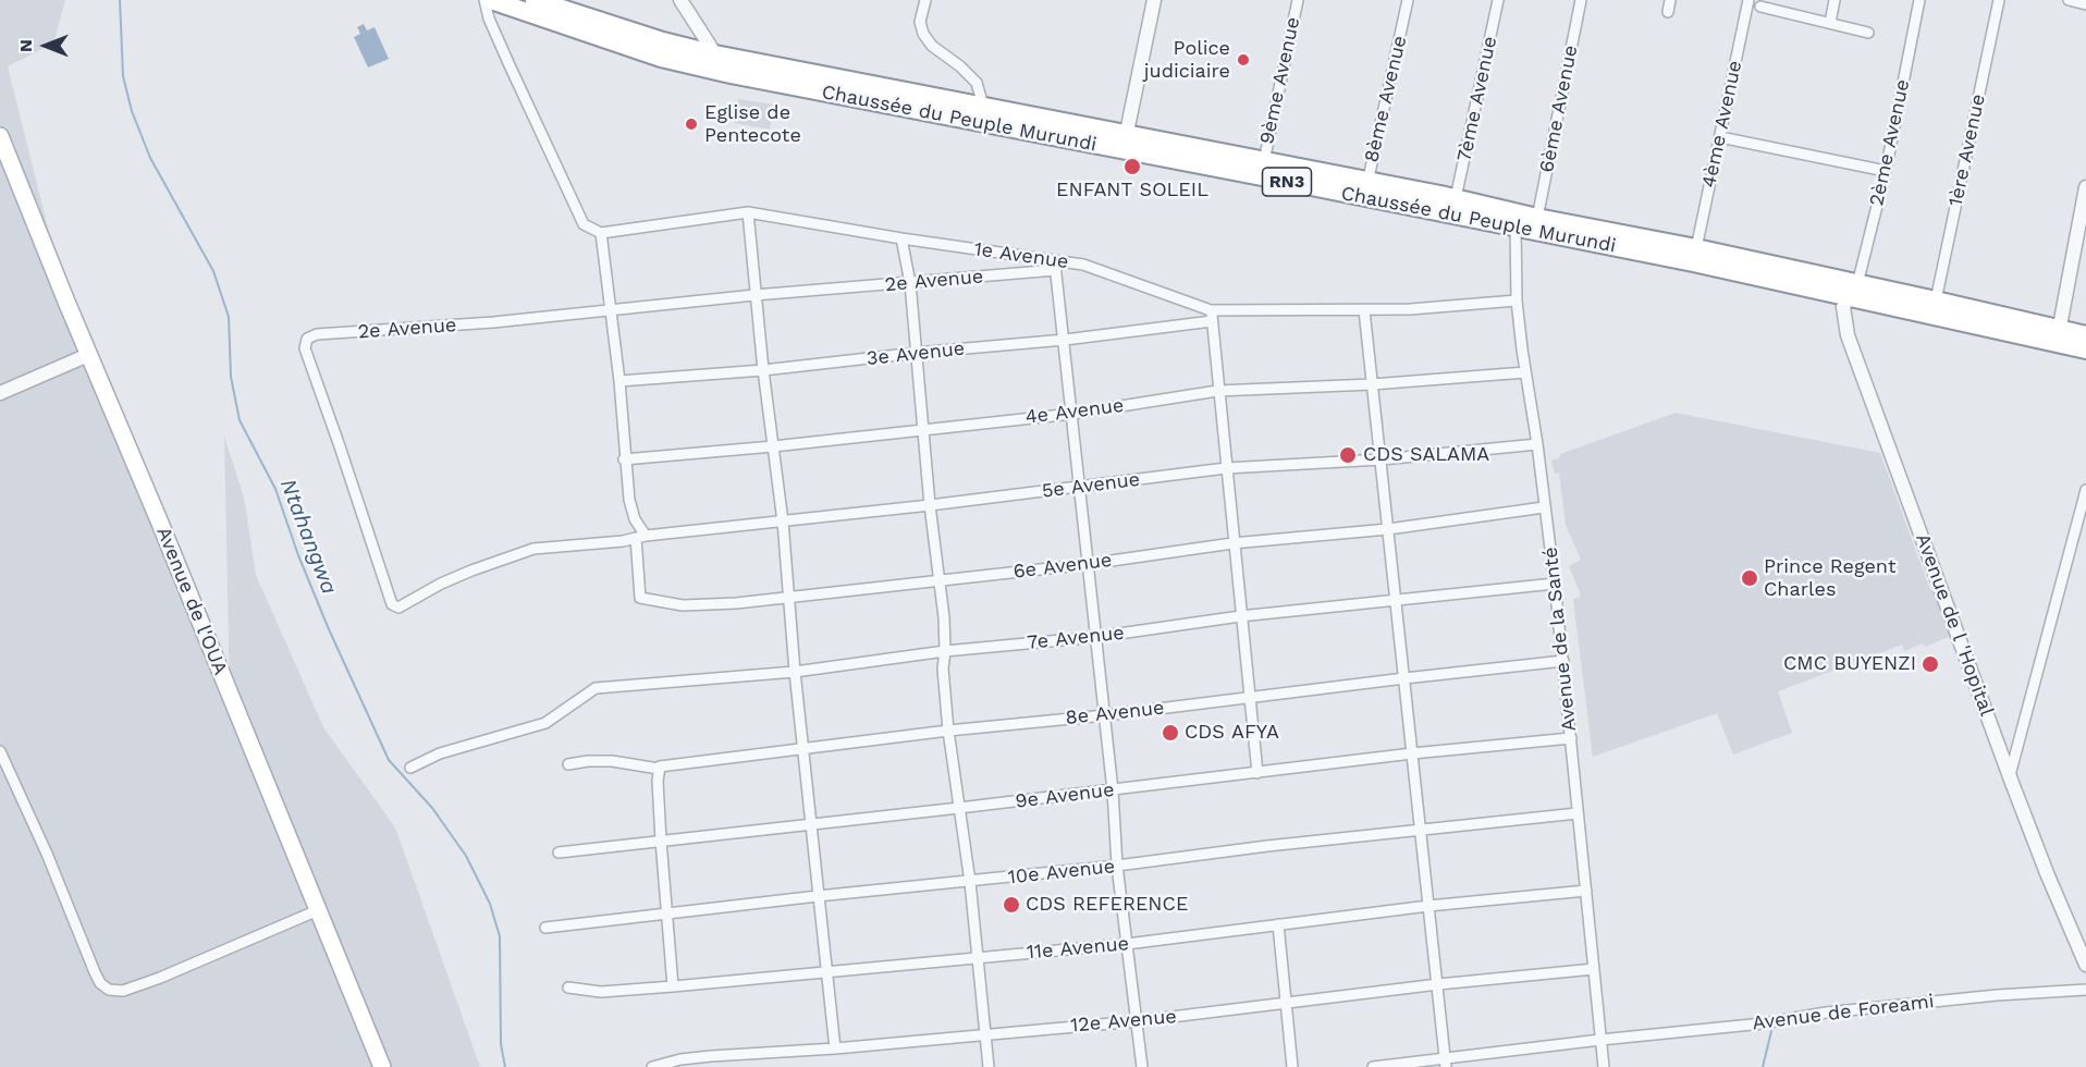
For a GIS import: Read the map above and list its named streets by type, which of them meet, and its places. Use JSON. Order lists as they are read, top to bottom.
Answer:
{
  "streets": {
    "highway": ["Chaussée du Peuple Murundi", "RN3"],
    "main road": ["Avenue de l'OUA"],
    "street": [
      "9ème Avenue",
      "8ème Avenue",
      "7ème Avenue",
      "6ème Avenue",
      "4ème Avenue",
      "2ème Avenue",
      "1ère Avenue",
      "1e Avenue",
      "2e Avenue",
      "3e Avenue",
      "4e Avenue",
      "5e Avenue",
      "6e Avenue",
      "Avenue de l 'Hopital",
      "7e Avenue",
      "Avenue de la Santé",
      "8e Avenue",
      "9e Avenue",
      "10e Avenue",
      "11e Avenue",
      "Avenue de Foreami",
      "12e Avenue"
    ]
  },
  "crossings": [
    ["9ème Avenue", "Chaussée du Peuple Murundi"],
    ["8ème Avenue", "Chaussée du Peuple Murundi"],
    ["7ème Avenue", "Chaussée du Peuple Murundi"],
    ["6ème Avenue", "Chaussée du Peuple Murundi"],
    ["Chaussée du Peuple Murundi", "4ème Avenue"],
    ["Chaussée du Peuple Murundi", "2ème Avenue"],
    ["Chaussée du Peuple Murundi", "1ère Avenue"],
    ["Chaussée du Peuple Murundi", "Avenue de l 'Hopital"],
    ["Chaussée du Peuple Murundi", "Avenue de la Santé"],
    ["2ème Avenue", "Avenue de l 'Hopital"],
    ["1e Avenue", "2e Avenue"],
    ["1e Avenue", "3e Avenue"],
    ["1e Avenue", "Avenue de la Santé"],
    ["2e Avenue", "5e Avenue"],
    ["2e Avenue", "6e Avenue"],
    ["4e Avenue", "Avenue de la Santé"],
    ["5e Avenue", "6e Avenue"],
    ["5e Avenue", "Avenue de la Santé"],
    ["6e Avenue", "Avenue de la Santé"],
    ["7e Avenue", "Avenue de la Santé"],
    ["Avenue de la Santé", "8e Avenue"],
    ["Avenue de la Santé", "9e Avenue"],
    ["Avenue de la Santé", "10e Avenue"],
    ["Avenue de la Santé", "11e Avenue"],
    ["Avenue de la Santé", "Avenue de Foreami"],
    ["Avenue de la Santé", "12e Avenue"]
  ],
  "water": ["Ntahangwa"],
  "places": [
    "Police judiciaire",
    "Eglise de Pentecote",
    "ENFANT SOLEIL",
    "CDS SALAMA",
    "Prince Regent Charles",
    "CMC BUYENZI",
    "CDS AFYA",
    "CDS REFERENCE"
  ],
  "north": "left"
}
